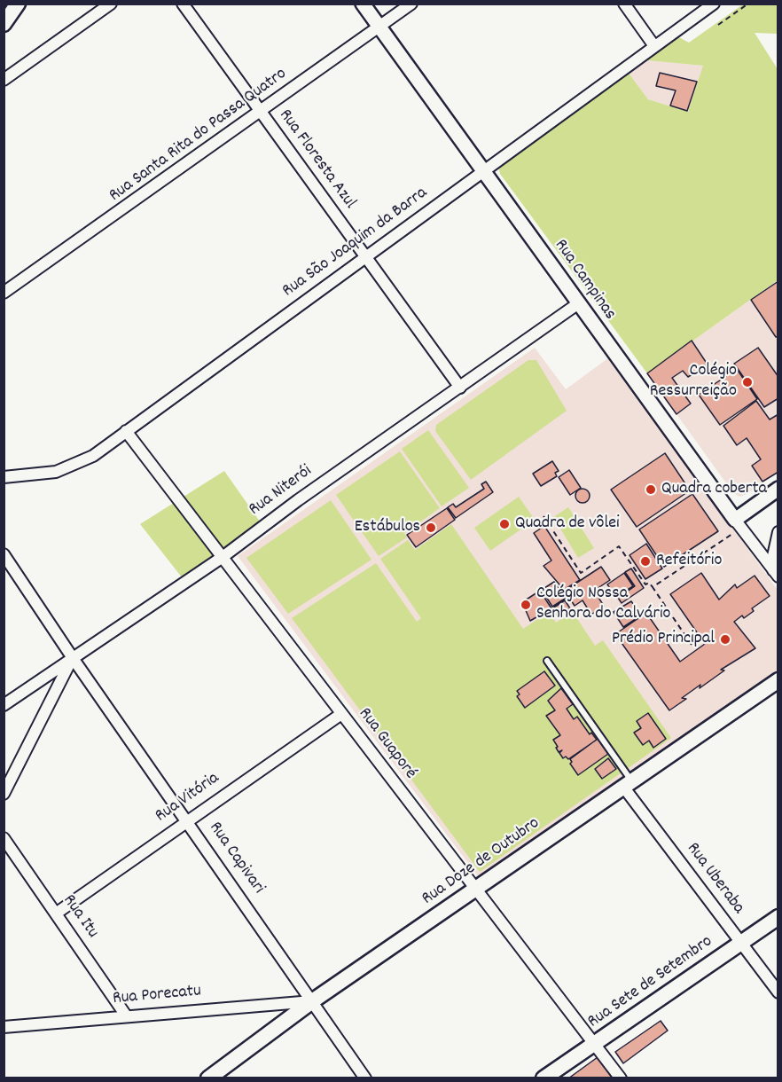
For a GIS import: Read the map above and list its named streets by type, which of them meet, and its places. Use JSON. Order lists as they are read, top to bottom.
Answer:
{
  "streets": {
    "main road": ["Rua Doze de Outubro", "Rua Sete de Setembro"],
    "street": [
      "Rua Santa Rita do Passa Quatro",
      "Rua Floresta Azul",
      "Rua São Joaquim da Barra",
      "Rua Campinas",
      "Rua Niterói",
      "Rua Guaporé",
      "Rua Vitória",
      "Rua Capivari",
      "Rua Uberaba",
      "Rua Itu",
      "Rua Porecatu"
    ]
  },
  "crossings": [
    ["Rua Santa Rita do Passa Quatro", "Rua Floresta Azul"],
    ["Rua Santa Rita do Passa Quatro", "Rua Campinas"],
    ["Rua Floresta Azul", "Rua São Joaquim da Barra"],
    ["Rua Floresta Azul", "Rua Niterói"],
    ["Rua São Joaquim da Barra", "Rua Campinas"],
    ["Rua São Joaquim da Barra", "Rua Guaporé"],
    ["Rua Campinas", "Rua Niterói"],
    ["Rua Niterói", "Rua Guaporé"],
    ["Rua Niterói", "Rua Capivari"],
    ["Rua Guaporé", "Rua Vitória"],
    ["Rua Guaporé", "Rua Doze de Outubro"],
    ["Rua Guaporé", "Rua Sete de Setembro"],
    ["Rua Vitória", "Rua Capivari"],
    ["Rua Vitória", "Rua Itu"],
    ["Rua Capivari", "Rua Doze de Outubro"],
    ["Rua Capivari", "Rua Porecatu"],
    ["Rua Doze de Outubro", "Rua Uberaba"],
    ["Rua Doze de Outubro", "Rua Porecatu"],
    ["Rua Uberaba", "Rua Sete de Setembro"],
    ["Rua Itu", "Rua Porecatu"]
  ],
  "places": [
    "Colégio Ressurreição",
    "Quadra coberta",
    "Quadra de vôlei",
    "Estábulos",
    "Refeitório",
    "Colégio Nossa Senhora do Calvário",
    "Prédio Principal"
  ]
}
